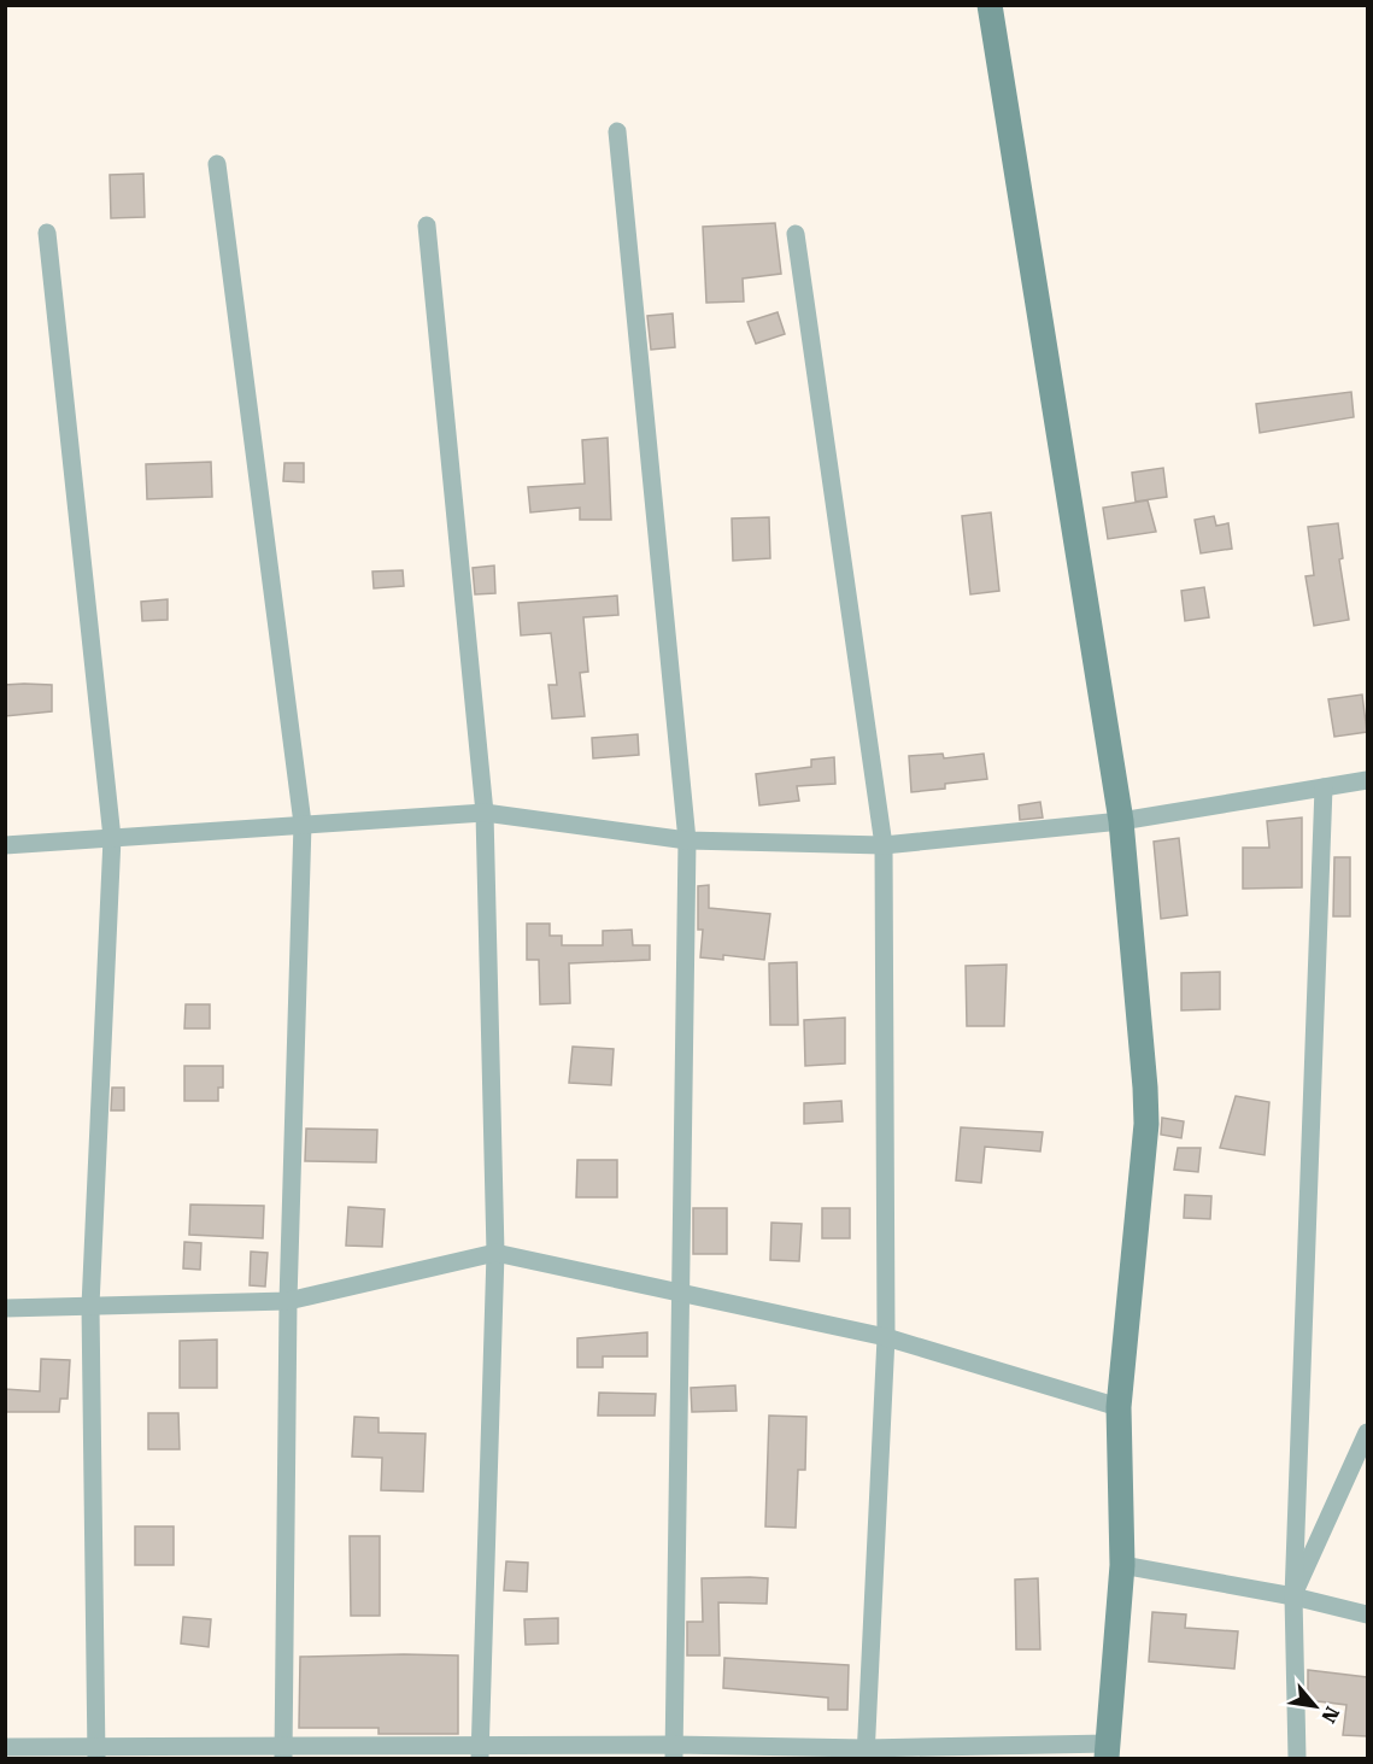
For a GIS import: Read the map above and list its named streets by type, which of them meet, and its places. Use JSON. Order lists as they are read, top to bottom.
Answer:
{
  "north": "bottom right"
}
